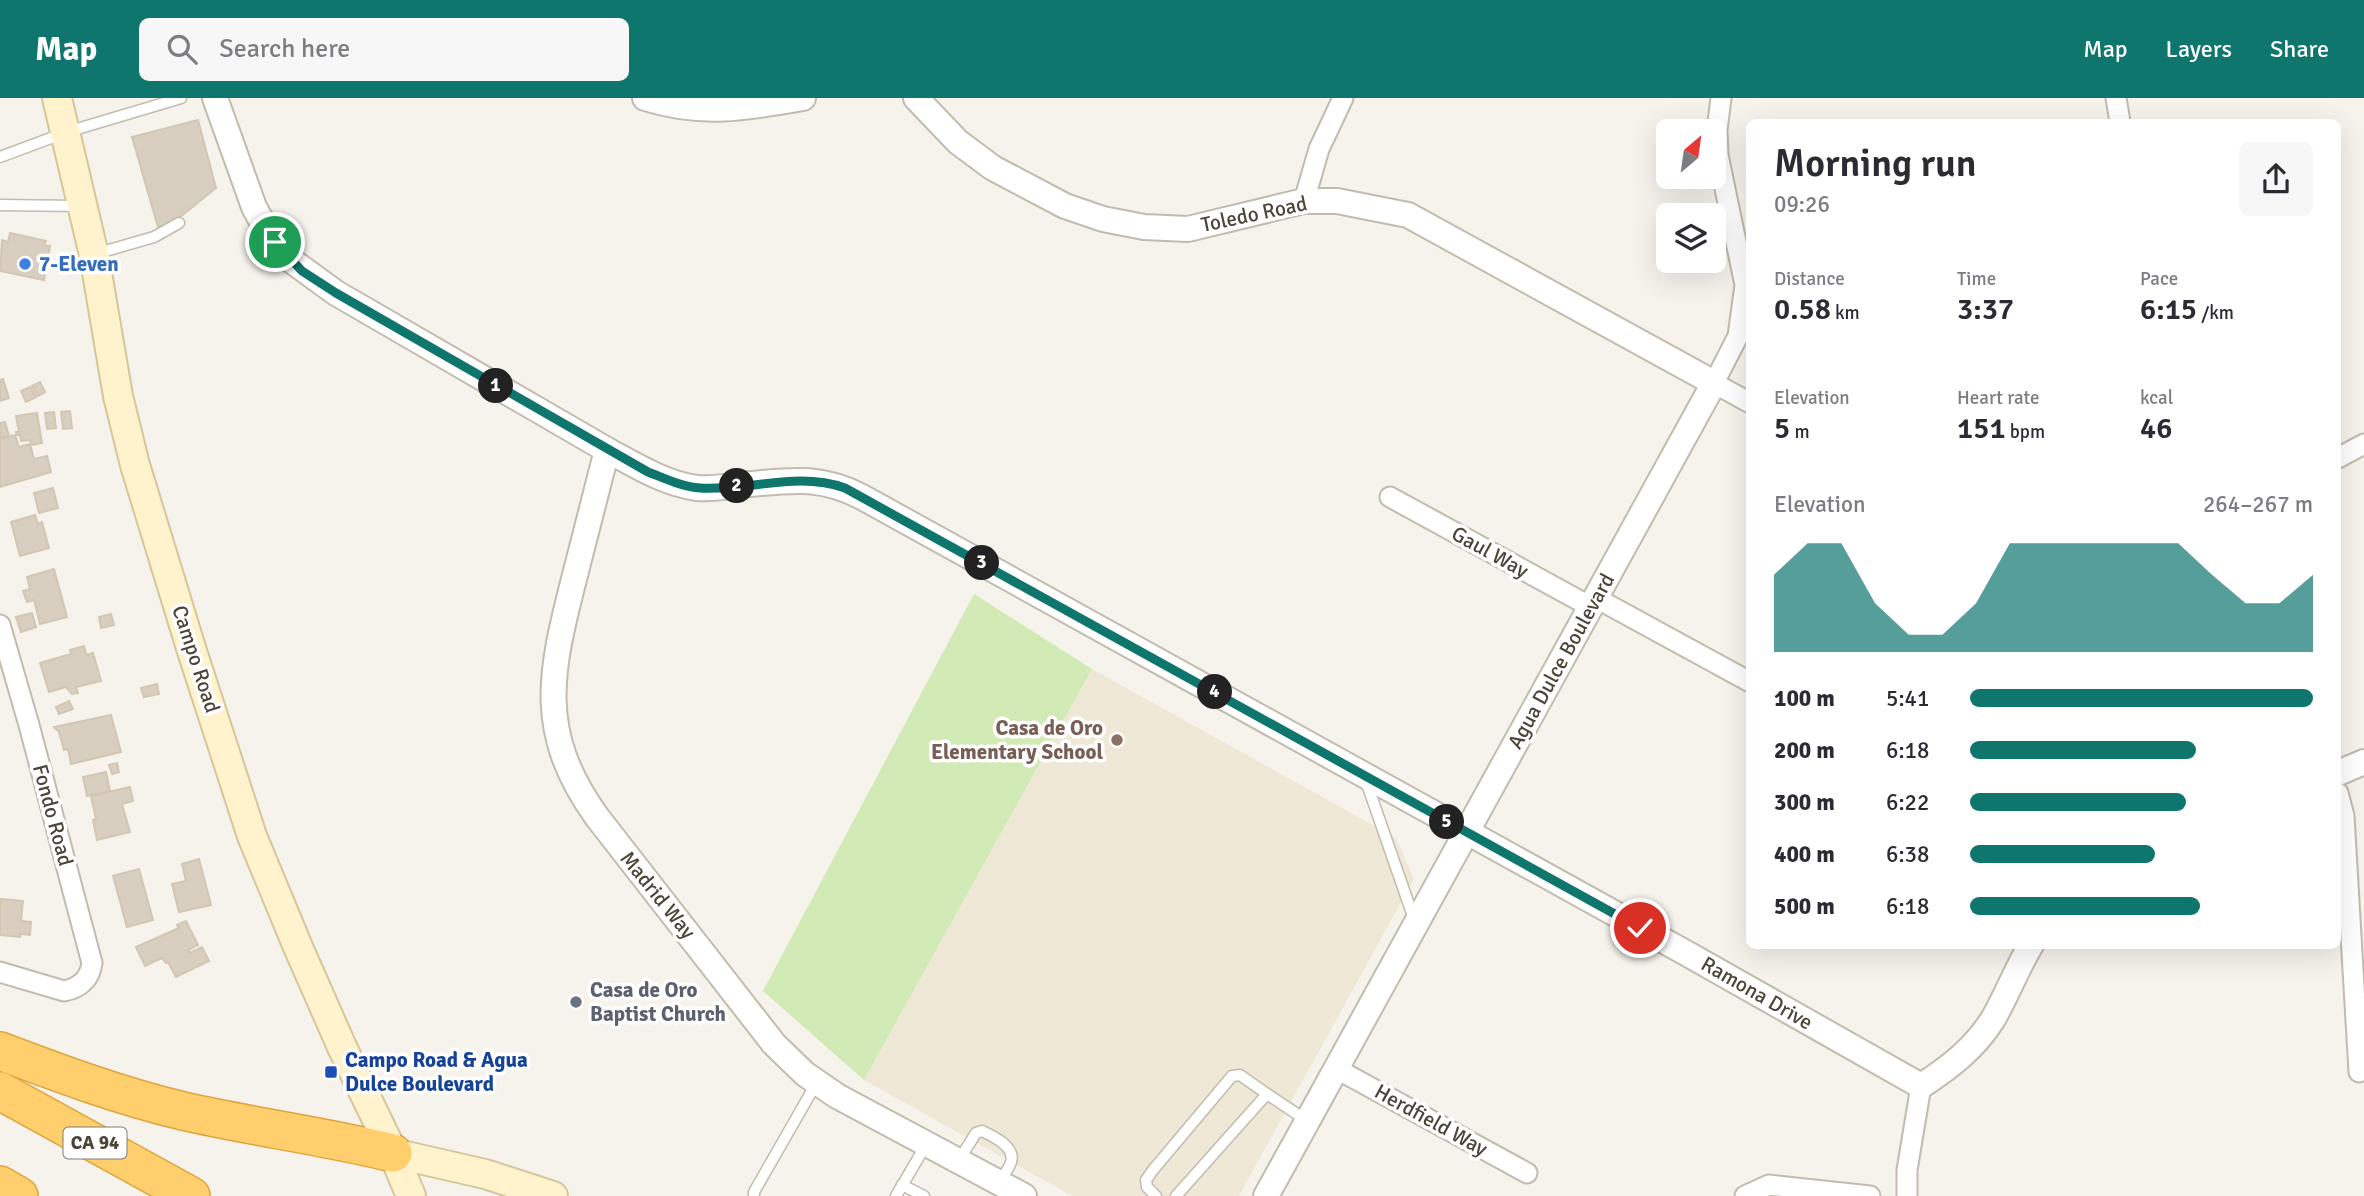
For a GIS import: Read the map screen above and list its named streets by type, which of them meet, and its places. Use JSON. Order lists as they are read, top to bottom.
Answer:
{
  "streets": {
    "highway": ["CA 94"],
    "main road": ["Campo Road"],
    "street": [
      "Toledo Road",
      "Gaul Way",
      "Agua Dulce Boulevard",
      "Fondo Road",
      "Madrid Way",
      "Ramona Drive",
      "Herdfield Way"
    ]
  },
  "crossings": [
    ["Toledo Road", "Agua Dulce Boulevard"],
    ["Gaul Way", "Agua Dulce Boulevard"],
    ["Agua Dulce Boulevard", "Ramona Drive"],
    ["Agua Dulce Boulevard", "Herdfield Way"],
    ["Madrid Way", "Ramona Drive"]
  ],
  "places": {
    "other": ["7-Eleven", "Casa de Oro Elementary School", "Casa de Oro Baptist Church"],
    "transit": ["Campo Road & Agua Dulce Boulevard"]
  },
  "north": "top right",
  "page": {
    "header": "Map",
    "search": "Search here",
    "nav": ["Map", "Layers", "Share"],
    "heading": ["Morning run", "09:26"],
    "stats": [
      ["Distance", "0.58 km"],
      ["Time", "3:37"],
      ["Pace", "6:15 /km"],
      ["Elevation", "5 m"],
      ["Heart rate", "151 bpm"],
      ["kcal", "46"]
    ],
    "pins": [
      "1",
      "2",
      "3",
      "4",
      "5"
    ],
    "chart": ["Elevation", "264–267 m"],
    "list": [
      {
        "name": "100 m",
        "note": "5:41"
      },
      {
        "name": "200 m",
        "note": "6:18"
      },
      {
        "name": "300 m",
        "note": "6:22"
      },
      {
        "name": "400 m",
        "note": "6:38"
      },
      {
        "name": "500 m",
        "note": "6:18"
      }
    ]
  }
}
